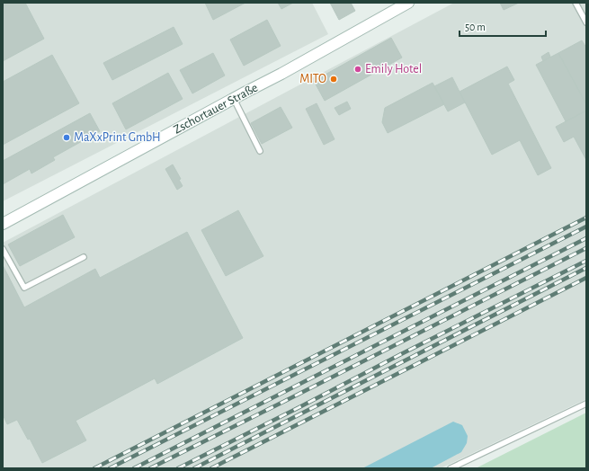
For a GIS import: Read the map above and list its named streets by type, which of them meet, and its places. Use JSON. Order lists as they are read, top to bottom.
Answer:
{
  "streets": {
    "street": ["Zschortauer Straße"]
  },
  "places": ["Emily Hotel", "MITO", "MaXxPrint GmbH"],
  "scale_bar": "50 m"
}
